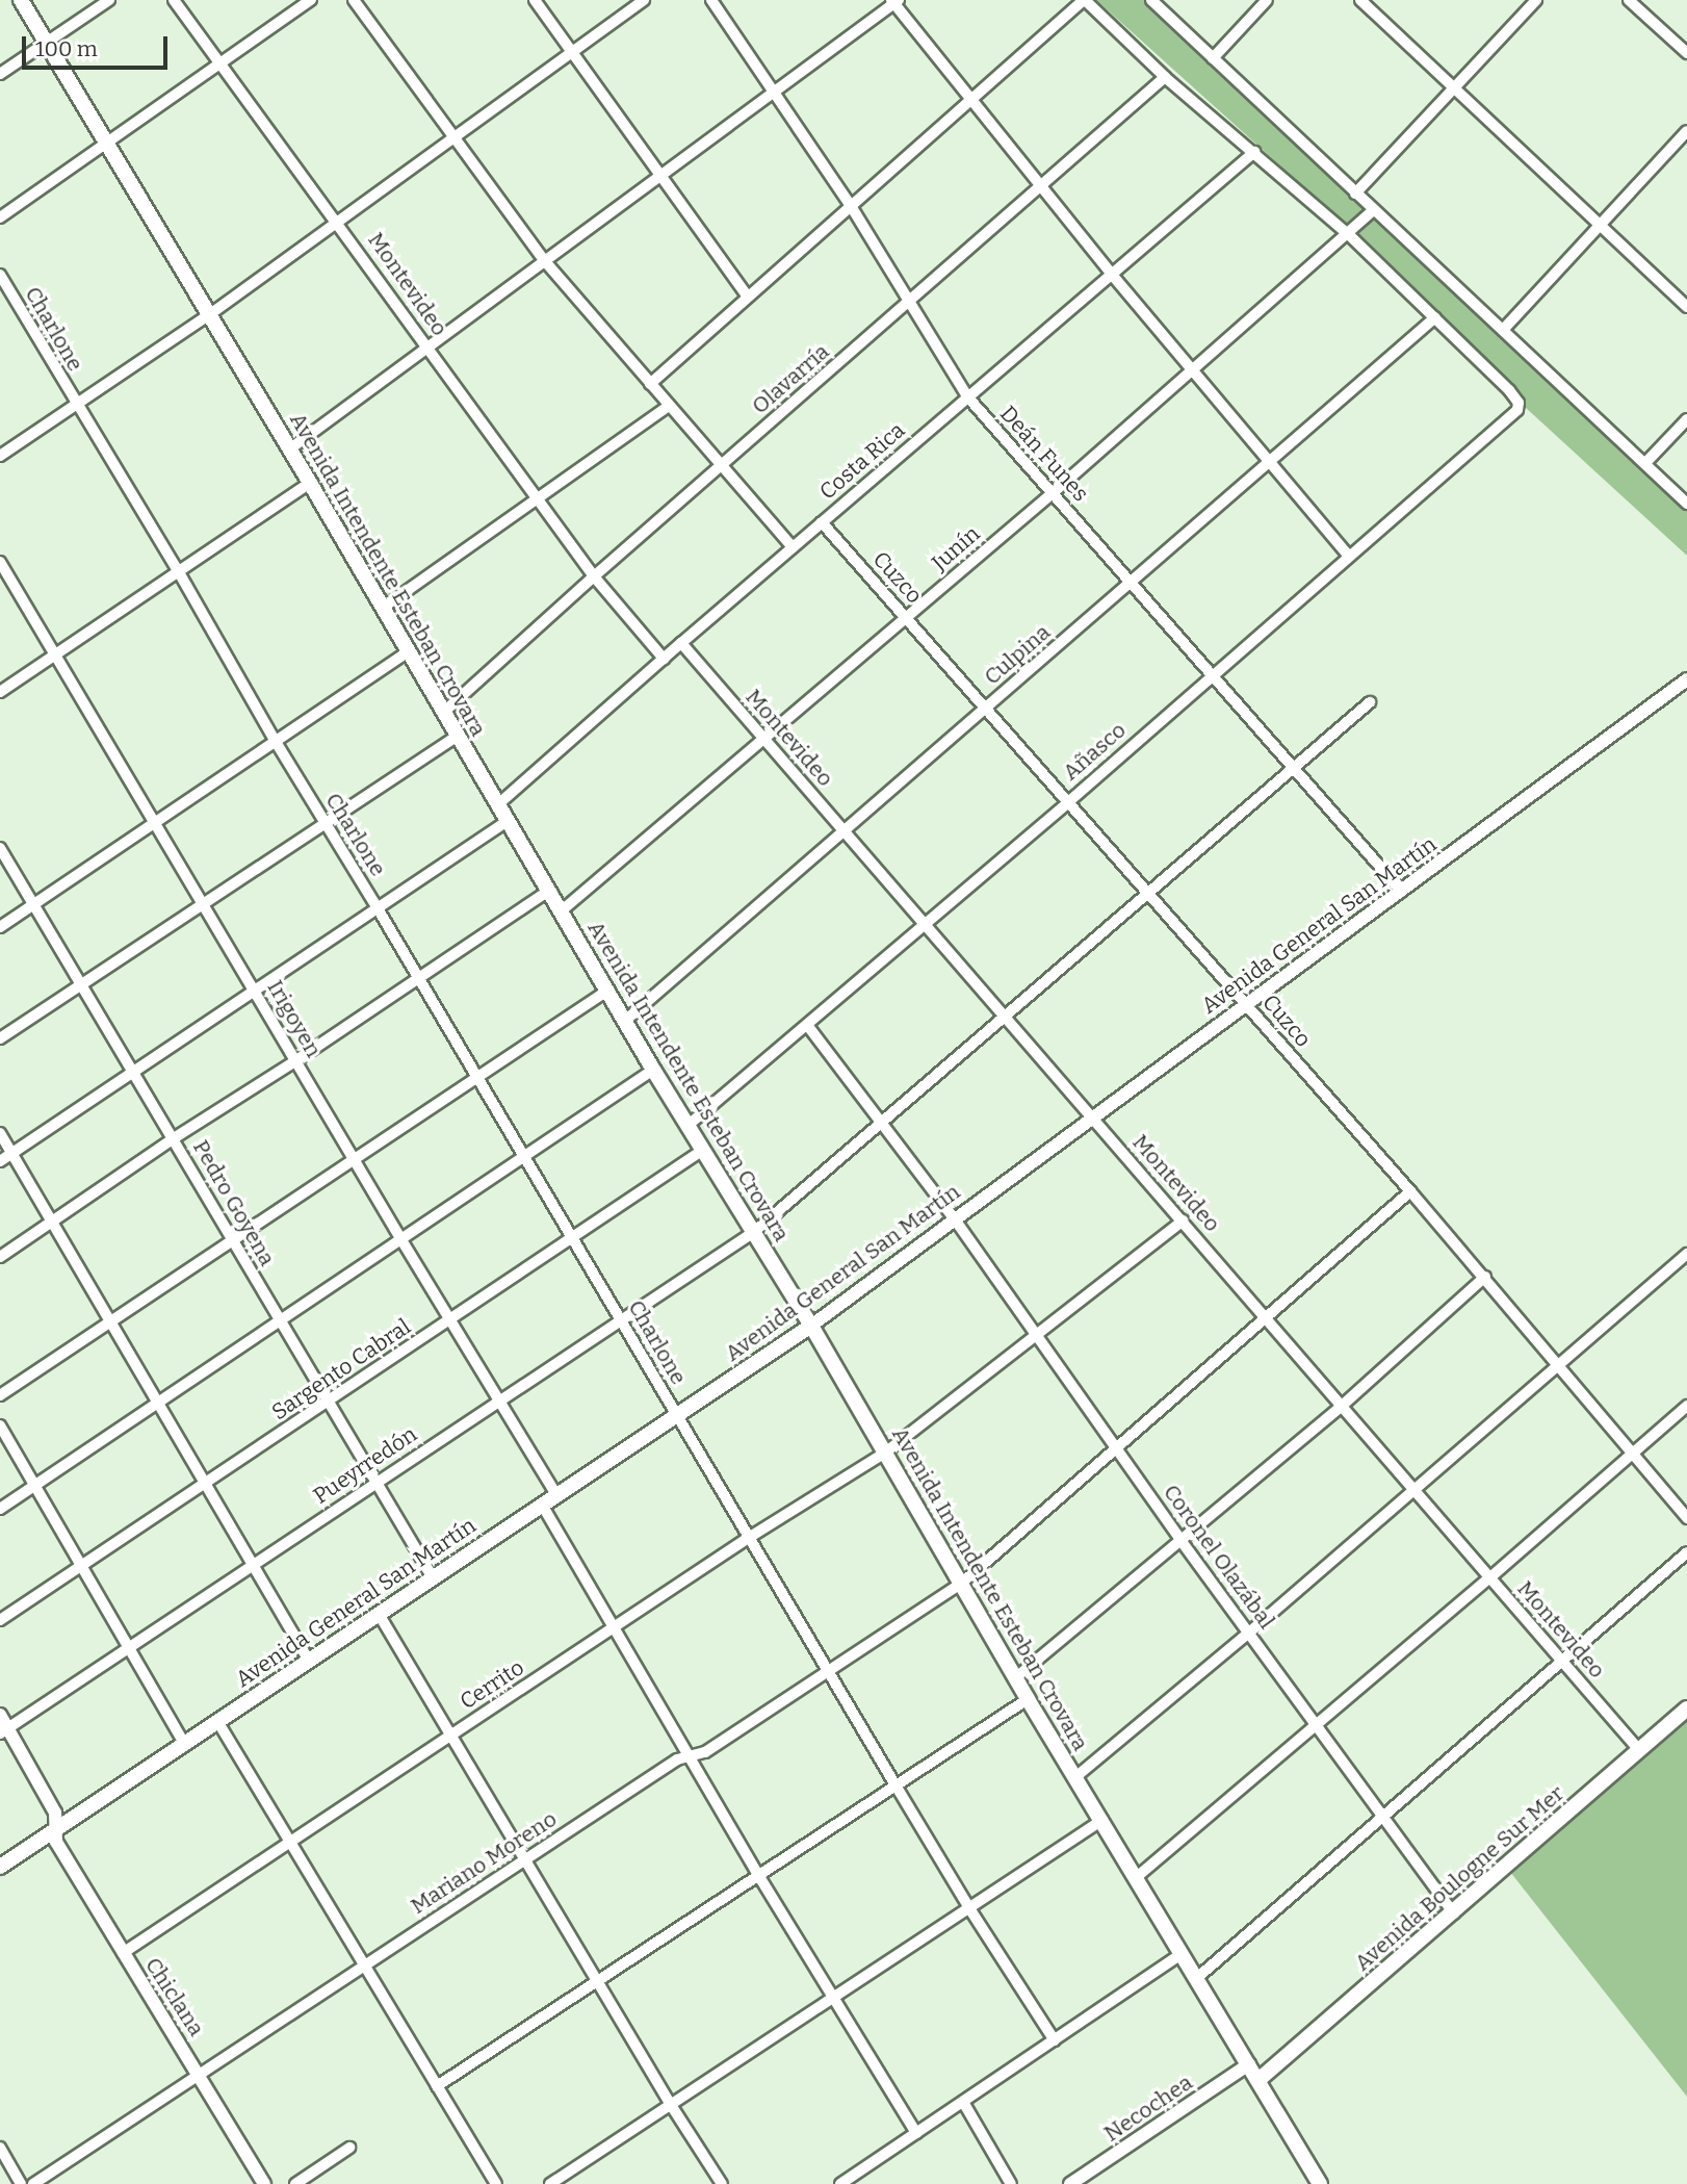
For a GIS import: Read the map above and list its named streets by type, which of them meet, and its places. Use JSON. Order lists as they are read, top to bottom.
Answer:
{
  "streets": {
    "main road": ["Avenida Intendente Esteban Crovara", "Avenida General San Martín", "Avenida Boulogne Sur Mer"],
    "street": [
      "Montevideo",
      "Charlone",
      "Olavarría",
      "Deán Funes",
      "Costa Rica",
      "Junín",
      "Cuzco",
      "Culpina",
      "Añasco",
      "Irigoyen",
      "Pedro Goyena",
      "Sargento Cabral",
      "Pueyrredón",
      "Coronel Olazábal",
      "Cerrito",
      "Mariano Moreno",
      "Chiclana",
      "Necochea"
    ]
  },
  "crossings": [
    ["Montevideo", "Olavarría"],
    ["Montevideo", "Costa Rica"],
    ["Montevideo", "Junín"],
    ["Montevideo", "Culpina"],
    ["Montevideo", "Añasco"],
    ["Montevideo", "Avenida General San Martín"],
    ["Montevideo", "Pueyrredón"],
    ["Montevideo", "Cerrito"],
    ["Montevideo", "Mariano Moreno"],
    ["Montevideo", "Avenida Boulogne Sur Mer"],
    ["Charlone", "Avenida General San Martín"],
    ["Charlone", "Sargento Cabral"],
    ["Charlone", "Pueyrredón"],
    ["Charlone", "Cerrito"],
    ["Charlone", "Mariano Moreno"],
    ["Olavarría", "Deán Funes"],
    ["Olavarría", "Avenida Intendente Esteban Crovara"],
    ["Deán Funes", "Costa Rica"],
    ["Deán Funes", "Junín"],
    ["Deán Funes", "Culpina"],
    ["Deán Funes", "Añasco"],
    ["Deán Funes", "Avenida General San Martín"],
    ["Deán Funes", "Pueyrredón"],
    ["Costa Rica", "Avenida Intendente Esteban Crovara"],
    ["Costa Rica", "Cuzco"],
    ["Junín", "Avenida Intendente Esteban Crovara"],
    ["Junín", "Cuzco"],
    ["Avenida Intendente Esteban Crovara", "Culpina"],
    ["Avenida Intendente Esteban Crovara", "Añasco"],
    ["Avenida Intendente Esteban Crovara", "Avenida General San Martín"],
    ["Avenida Intendente Esteban Crovara", "Sargento Cabral"],
    ["Avenida Intendente Esteban Crovara", "Pueyrredón"],
    ["Avenida Intendente Esteban Crovara", "Cerrito"],
    ["Avenida Intendente Esteban Crovara", "Mariano Moreno"],
    ["Avenida Intendente Esteban Crovara", "Avenida Boulogne Sur Mer"],
    ["Avenida Intendente Esteban Crovara", "Necochea"],
    ["Cuzco", "Culpina"],
    ["Cuzco", "Añasco"],
    ["Cuzco", "Avenida General San Martín"],
    ["Cuzco", "Pueyrredón"],
    ["Cuzco", "Mariano Moreno"],
    ["Culpina", "Añasco"],
    ["Añasco", "Coronel Olazábal"],
    ["Avenida General San Martín", "Irigoyen"],
    ["Avenida General San Martín", "Pedro Goyena"],
    ["Avenida General San Martín", "Coronel Olazábal"],
    ["Avenida General San Martín", "Chiclana"],
    ["Irigoyen", "Sargento Cabral"],
    ["Irigoyen", "Pueyrredón"],
    ["Pedro Goyena", "Sargento Cabral"],
    ["Pedro Goyena", "Pueyrredón"],
    ["Pueyrredón", "Coronel Olazábal"],
    ["Pueyrredón", "Chiclana"],
    ["Coronel Olazábal", "Cerrito"],
    ["Coronel Olazábal", "Mariano Moreno"],
    ["Coronel Olazábal", "Avenida Boulogne Sur Mer"],
    ["Cerrito", "Chiclana"],
    ["Mariano Moreno", "Chiclana"]
  ],
  "scale_bar": "100 m"
}
